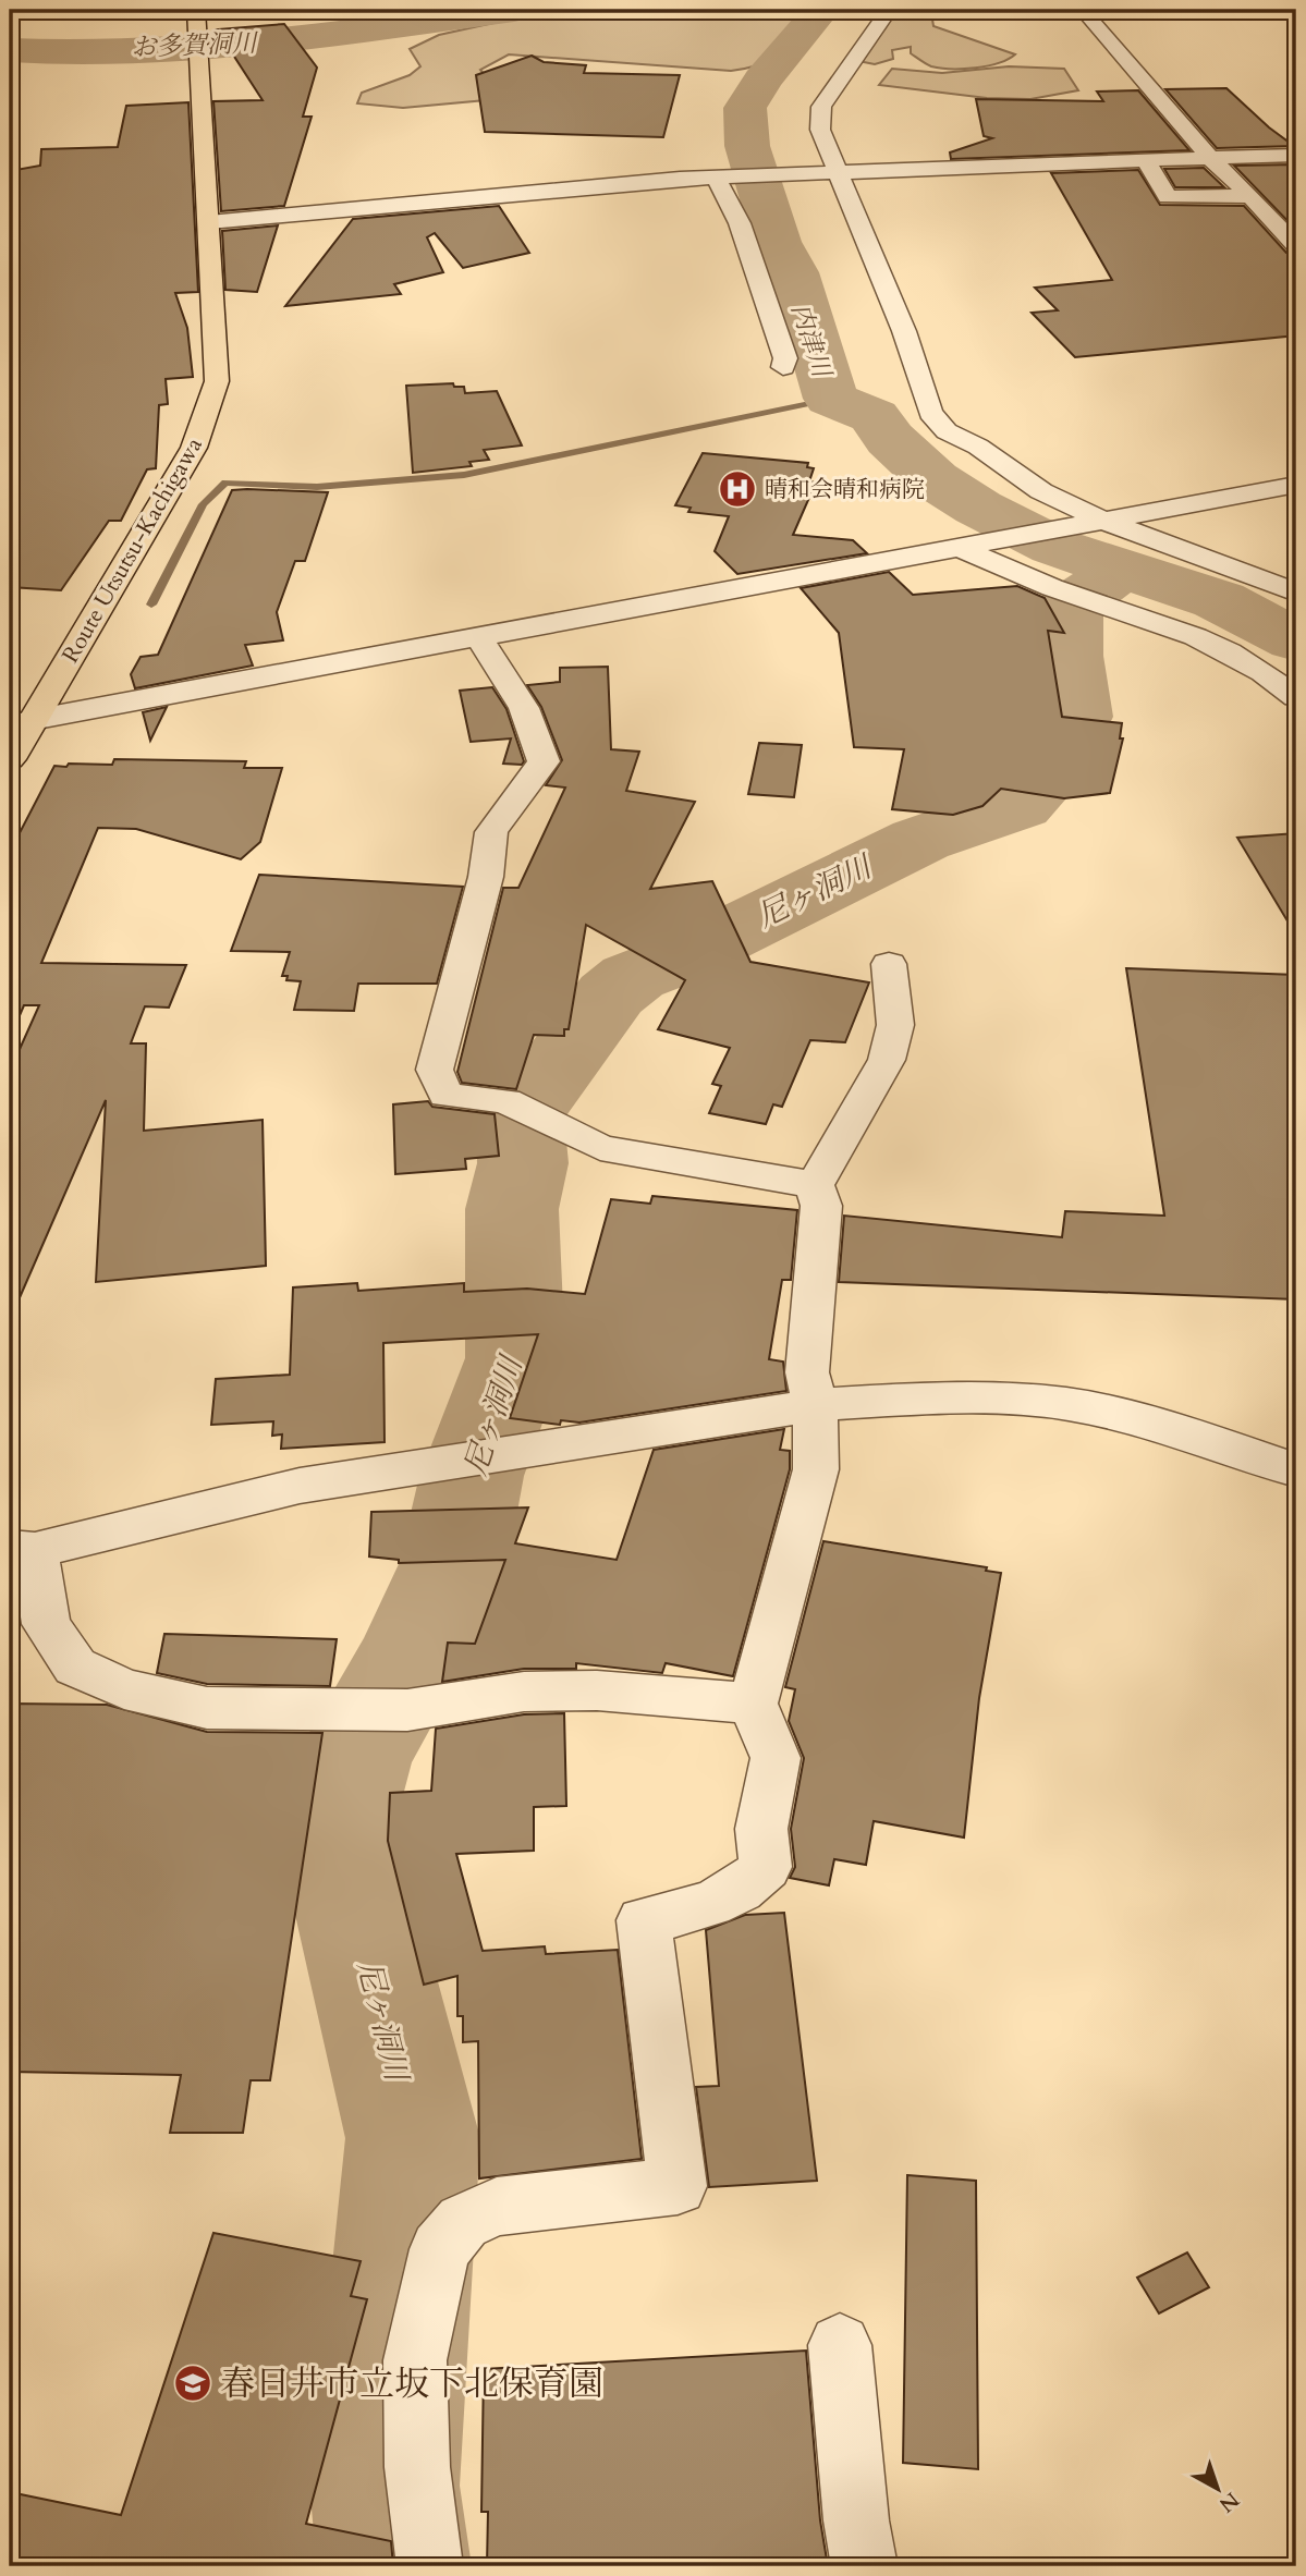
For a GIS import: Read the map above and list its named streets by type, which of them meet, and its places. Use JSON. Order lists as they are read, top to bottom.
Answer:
{
  "streets": {
    "main road": ["Route Utsutsu-Kachigawa"]
  },
  "water": ["お多賀洞川", "内津川", "尼ヶ洞川"],
  "places": {
    "hospital": ["晴和会晴和病院"],
    "school or university": ["春日井市立坂下北保育園"]
  },
  "north": "bottom right"
}
